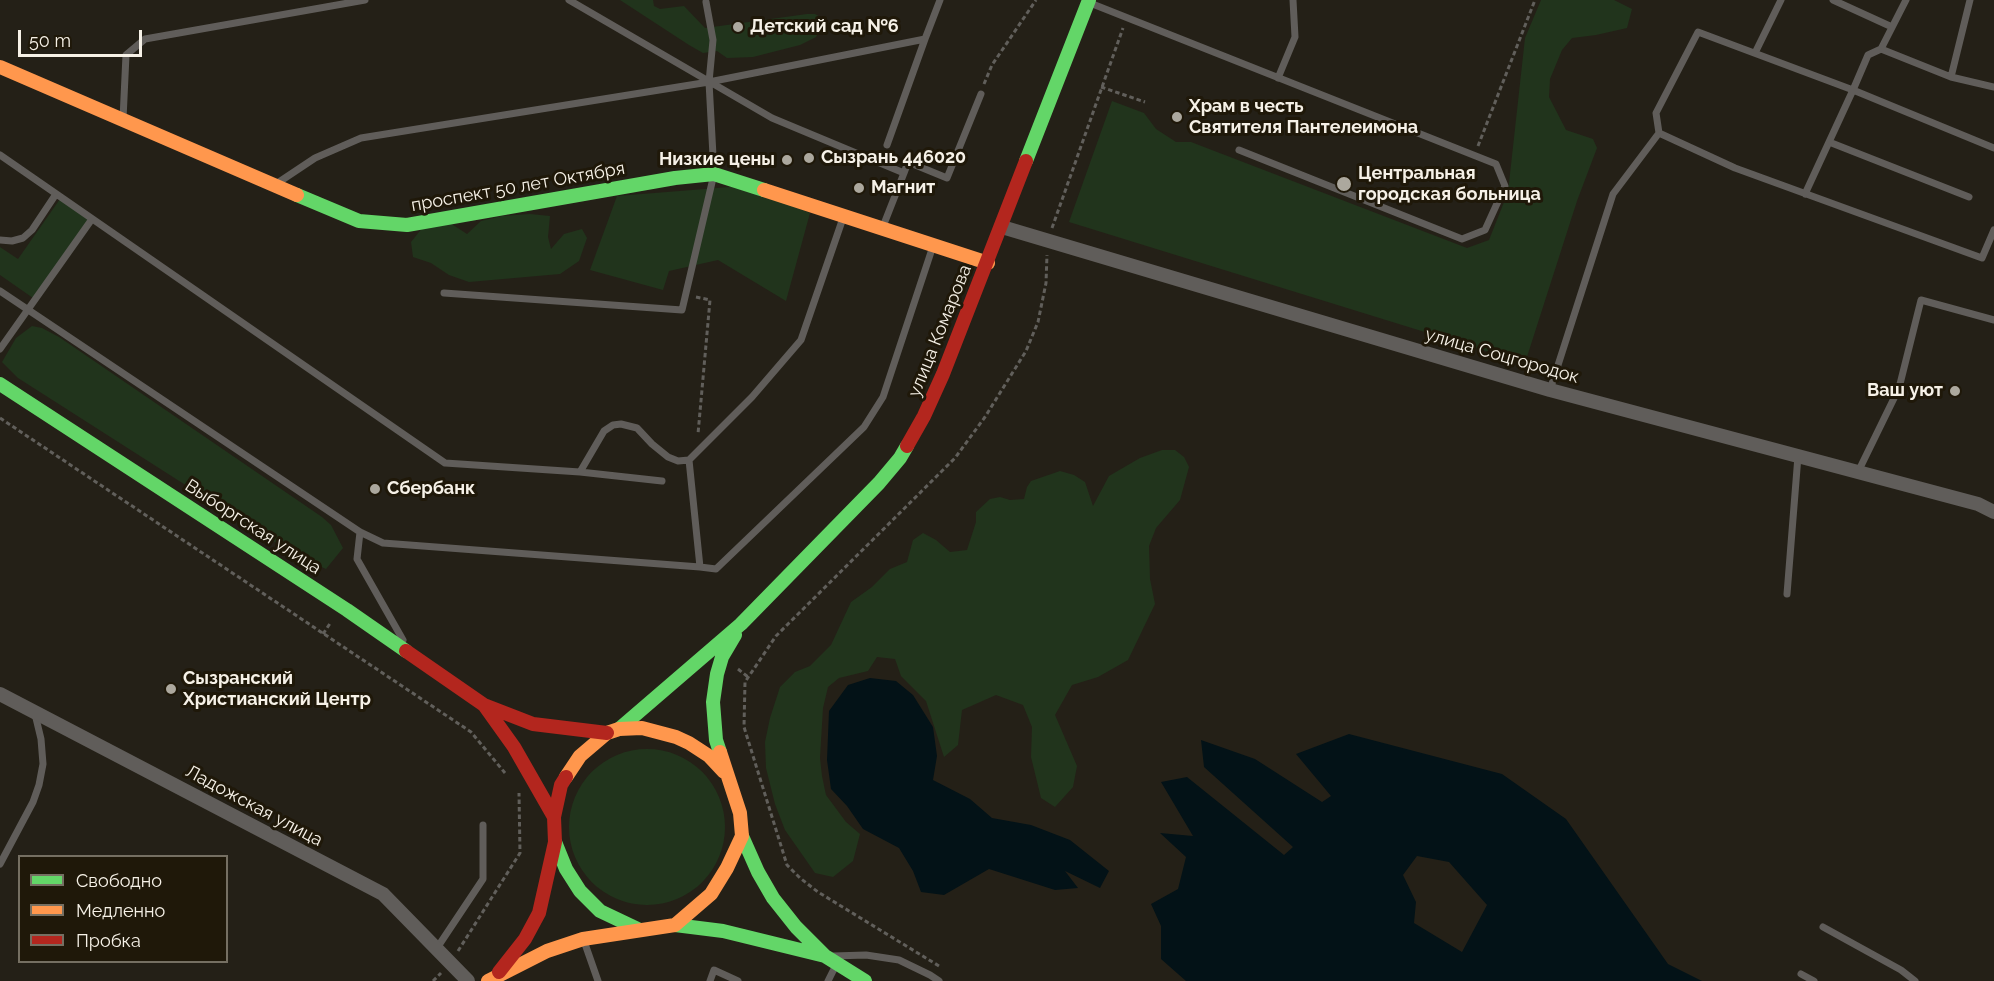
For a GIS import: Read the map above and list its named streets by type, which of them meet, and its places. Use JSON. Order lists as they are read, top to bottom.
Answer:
{
  "streets": {
    "main road": ["проспект 50 лет Октября", "улица Комарова", "Выборгская улица"],
    "street": ["улица Соцгородок", "Ладожская улица"]
  },
  "crossings": [
    ["проспект 50 лет Октября", "улица Комарова"],
    ["улица Комарова", "улица Соцгородок"]
  ],
  "places": [
    "Детский сад №6",
    "Храм в честь Святителя Пантелеимона",
    "Сызрань 446020",
    "Низкие цены",
    "Центральная городская больница",
    "Магнит",
    "Ваш уют",
    "Сбербанк",
    "Сызранский Христианский Центр"
  ],
  "legend": ["Свободно", "Медленно", "Пробка"],
  "scale_bar": "50 m"
}
